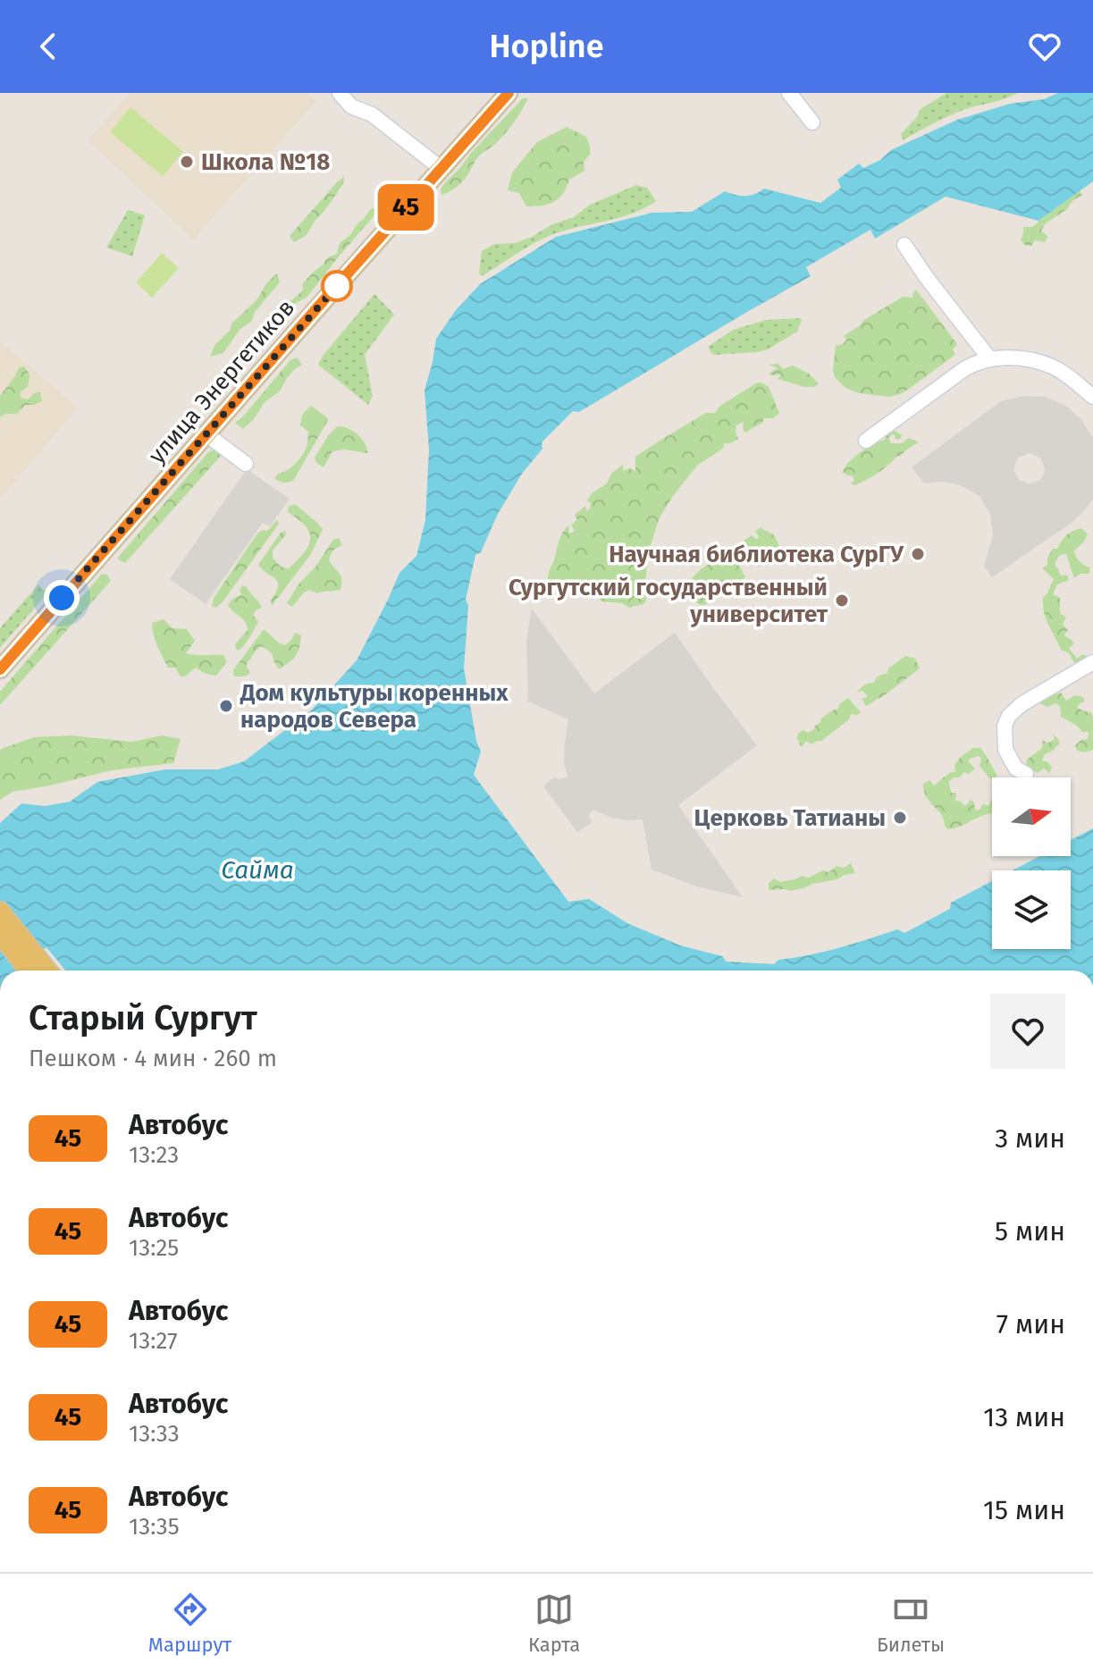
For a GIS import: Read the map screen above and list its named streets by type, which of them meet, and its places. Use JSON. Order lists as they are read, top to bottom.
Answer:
{
  "streets": {
    "main road": ["улица Энергетиков"]
  },
  "water": ["Сайма"],
  "places": [
    "Школа №18",
    "Научная библиотека СурГУ",
    "Сургутский государственный университет",
    "Дом культуры коренных народов Севера",
    "Церковь Татианы"
  ],
  "lines": ["bus line 45"],
  "north": "right",
  "page": {
    "header": "Hopline",
    "on_map": "45",
    "heading": ["Старый Сургут", "Пешком · 4 мин · 260 m"],
    "list": [
      {
        "mark": "45",
        "name": "Автобус",
        "note": "13:23",
        "value": "3 мин"
      },
      {
        "mark": "45",
        "name": "Автобус",
        "note": "13:25",
        "value": "5 мин"
      },
      {
        "mark": "45",
        "name": "Автобус",
        "note": "13:27",
        "value": "7 мин"
      },
      {
        "mark": "45",
        "name": "Автобус",
        "note": "13:33",
        "value": "13 мин"
      },
      {
        "mark": "45",
        "name": "Автобус",
        "note": "13:35",
        "value": "15 мин"
      }
    ],
    "tabs": ["Маршрут", "Карта", "Билеты"]
  }
}
